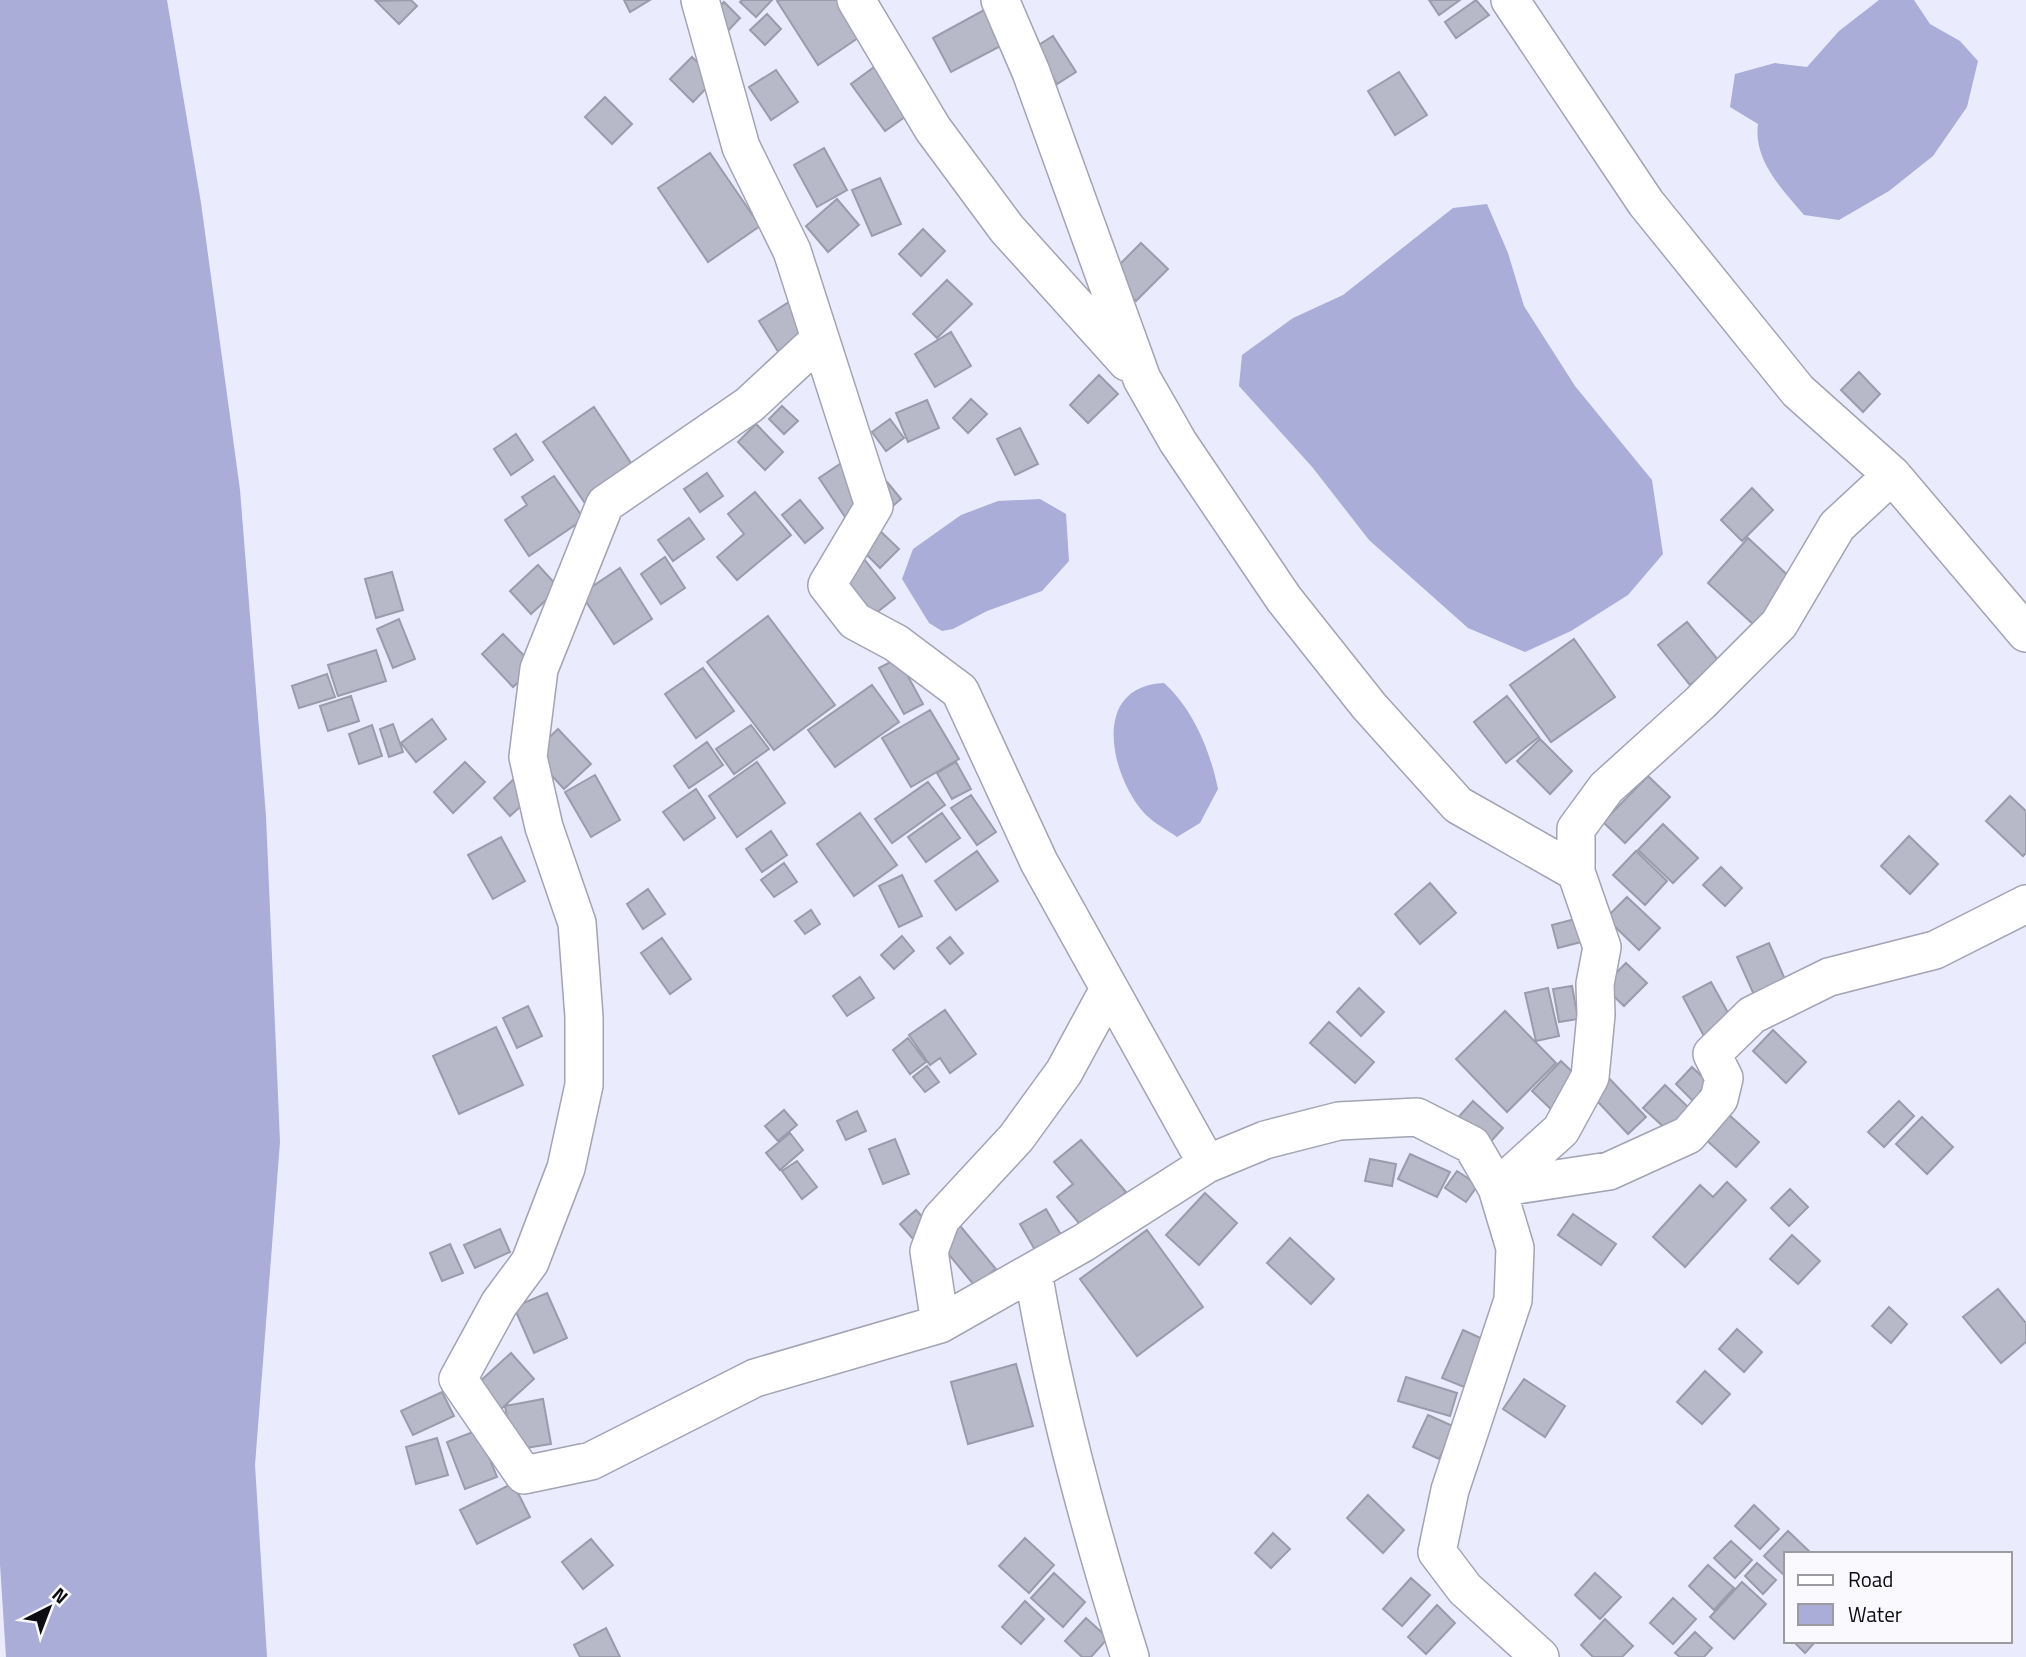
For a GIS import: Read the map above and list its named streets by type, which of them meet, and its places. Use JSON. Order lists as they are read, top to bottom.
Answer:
{
  "legend": ["Road", "Water"],
  "north": "top right"
}
